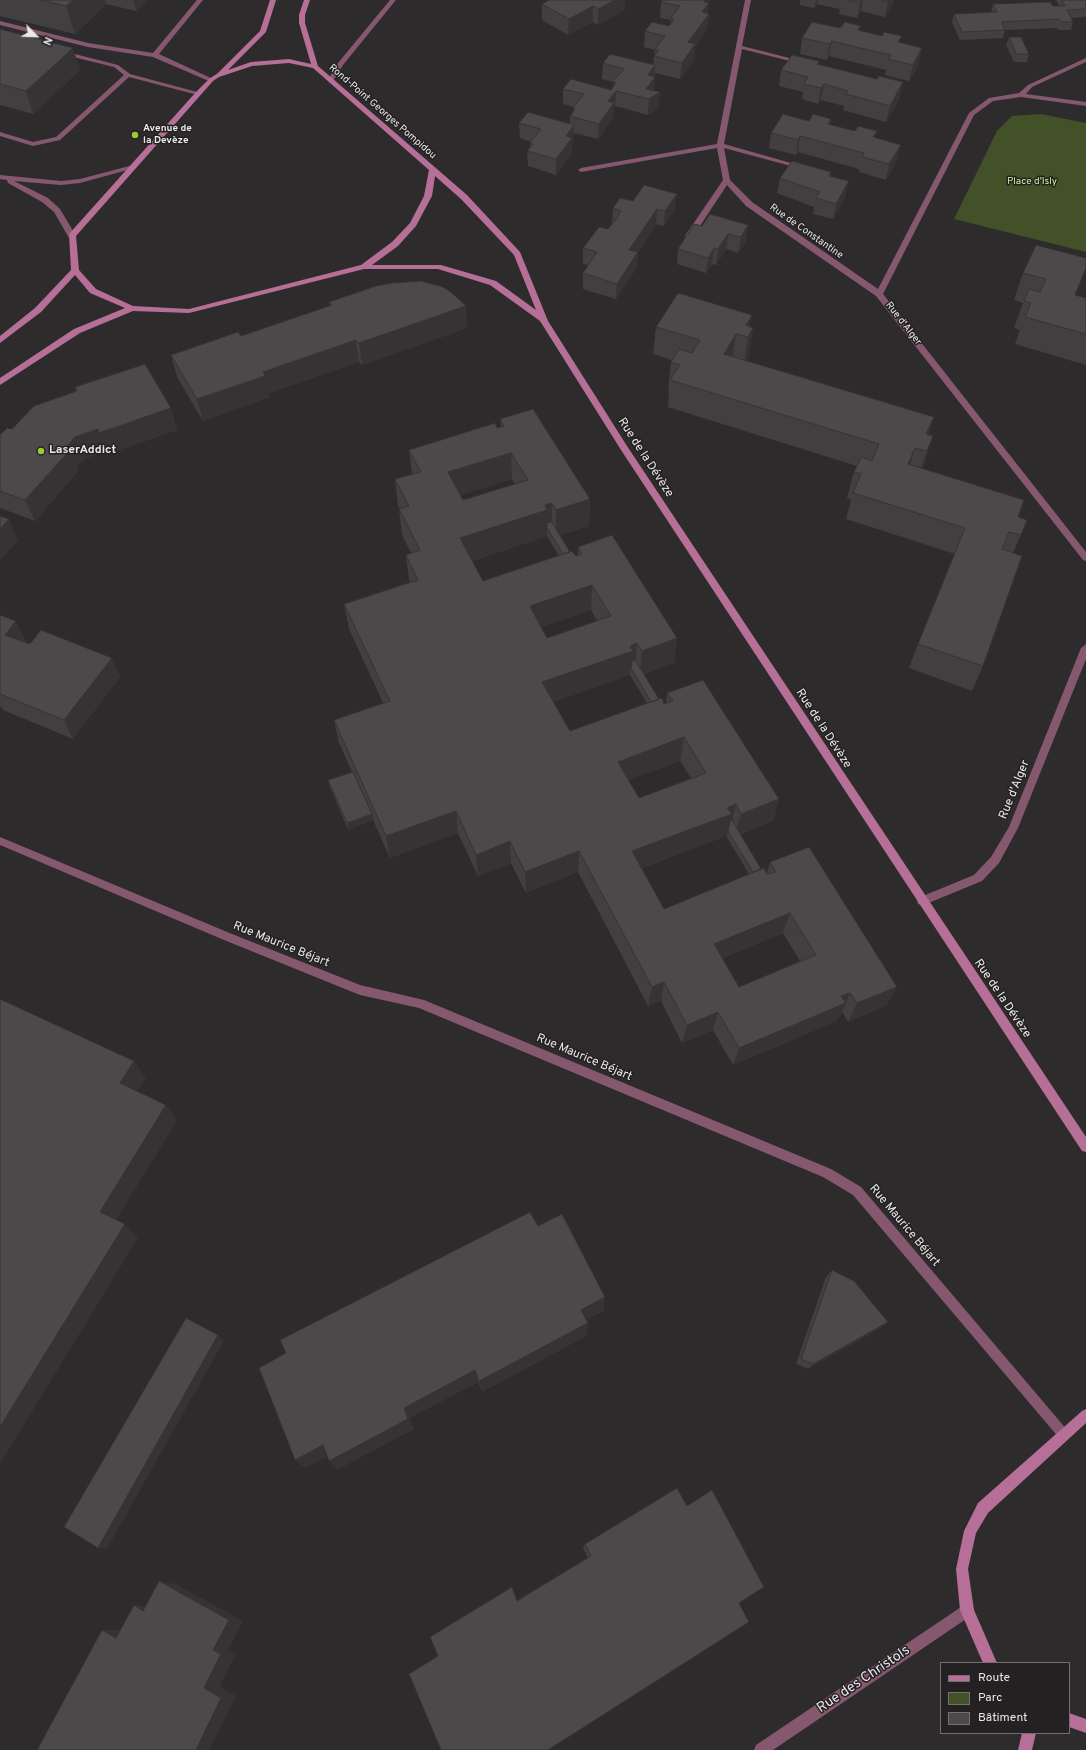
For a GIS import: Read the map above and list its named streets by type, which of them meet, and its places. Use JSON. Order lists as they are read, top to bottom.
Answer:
{
  "streets": {
    "main road": ["Rond-Point Georges Pompidou", "Rue de la Dévèze"],
    "street": [
      "Rue de Constantine",
      "Rue d'Alger",
      "Rue Maurice Béjart",
      "Rue des Christols"
    ]
  },
  "crossings": [
    ["Rond-Point Georges Pompidou", "Rue de la Dévèze"],
    ["Rue de Constantine", "Rue d'Alger"],
    ["Rue d'Alger", "Rue de la Dévèze"]
  ],
  "parks": ["Place d'Isly"],
  "places": ["Avenue de la Devèze", "LaserAddict"],
  "legend": ["Route", "Parc", "Bâtiment"],
  "north": "bottom right"
}
